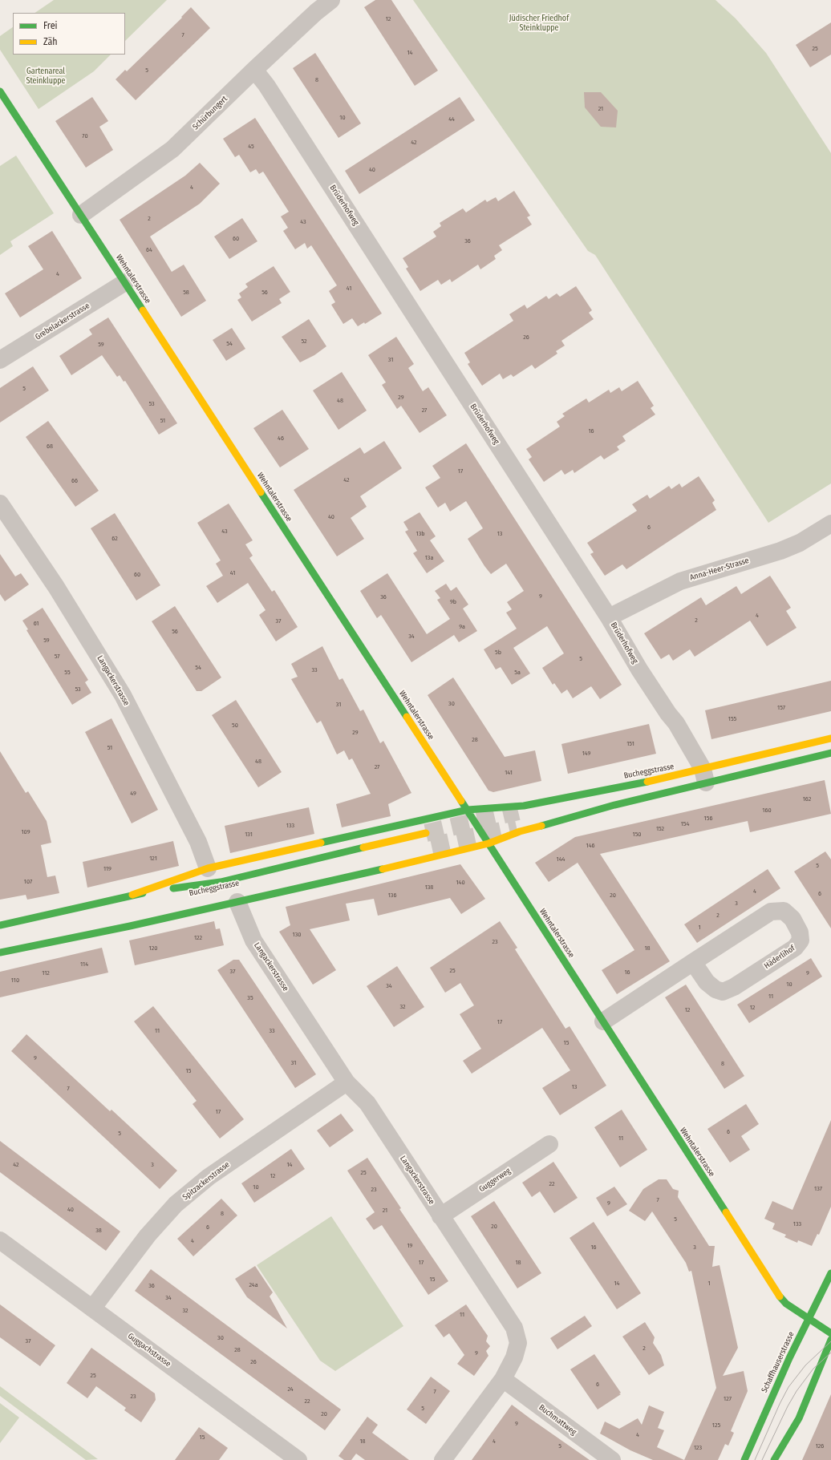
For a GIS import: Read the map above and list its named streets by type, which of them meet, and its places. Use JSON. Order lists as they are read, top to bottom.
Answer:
{
  "streets": {
    "main road": ["Wehntalerstrasse", "Bucheggstrasse", "Schaffhauserstrasse"],
    "street": [
      "Schürbungert",
      "Brüderhofweg",
      "Grebelackerstrasse",
      "Anna-Heer-Strasse",
      "Langackerstrasse",
      "Häderlihof",
      "Guggerweg",
      "Spitzackerstrasse",
      "Guggachstrasse",
      "Buchmattweg"
    ]
  },
  "crossings": [
    ["Schürbungert", "Brüderhofweg"],
    ["Schürbungert", "Wehntalerstrasse"],
    ["Brüderhofweg", "Anna-Heer-Strasse"],
    ["Brüderhofweg", "Bucheggstrasse"],
    ["Wehntalerstrasse", "Grebelackerstrasse"],
    ["Wehntalerstrasse", "Bucheggstrasse"],
    ["Wehntalerstrasse", "Häderlihof"],
    ["Wehntalerstrasse", "Schaffhauserstrasse"],
    ["Langackerstrasse", "Bucheggstrasse"],
    ["Langackerstrasse", "Guggerweg"],
    ["Langackerstrasse", "Spitzackerstrasse"],
    ["Langackerstrasse", "Buchmattweg"],
    ["Spitzackerstrasse", "Guggachstrasse"]
  ],
  "parks": ["Jüdischer Friedhof Steinkluppe", "Gartenareal Steinkluppe"],
  "house_numbers": [
    "12",
    "7",
    "25",
    "14",
    "5",
    "8",
    "21",
    "10",
    "44",
    "70",
    "42",
    "45",
    "40",
    "4",
    "2",
    "43",
    "60",
    "36",
    "64",
    "4",
    "41",
    "58",
    "56",
    "26",
    "52",
    "54",
    "59",
    "31",
    "5",
    "29",
    "48",
    "53",
    "27",
    "51",
    "16",
    "46",
    "68",
    "17",
    "42",
    "66",
    "40",
    "6",
    "43",
    "13b",
    "13",
    "62",
    "13a",
    "41",
    "60",
    "9",
    "36",
    "9b",
    "4",
    "2",
    "37",
    "61",
    "9a",
    "56",
    "34",
    "59",
    "5b",
    "57",
    "5",
    "54",
    "33",
    "55",
    "5a",
    "53",
    "30",
    "31",
    "157",
    "155",
    "50",
    "29",
    "28",
    "151",
    "51",
    "149",
    "48",
    "27",
    "141",
    "49",
    "162",
    "160",
    "156",
    "154",
    "133",
    "152",
    "109",
    "131",
    "150",
    "146",
    "121",
    "144",
    "5",
    "119",
    "107",
    "140",
    "138",
    "4",
    "6",
    "136",
    "20",
    "3",
    "2",
    "1",
    "130",
    "122",
    "23",
    "120",
    "18",
    "114",
    "25",
    "37",
    "16",
    "112",
    "9",
    "110",
    "10",
    "34",
    "11",
    "35",
    "32",
    "12",
    "12",
    "17",
    "11",
    "33",
    "15",
    "9",
    "31",
    "8",
    "15",
    "13",
    "7",
    "17",
    "6",
    "5",
    "11",
    "42",
    "3",
    "14",
    "25",
    "12",
    "22",
    "10",
    "137",
    "23",
    "7",
    "9",
    "40",
    "21",
    "8",
    "5",
    "133",
    "20",
    "6",
    "38",
    "4",
    "19",
    "16",
    "3",
    "17",
    "18",
    "15",
    "14",
    "1",
    "24a",
    "36",
    "34",
    "32",
    "11",
    "30",
    "37",
    "2",
    "28",
    "9",
    "26",
    "25",
    "6",
    "24",
    "7",
    "23",
    "127",
    "22",
    "5",
    "20",
    "9",
    "125",
    "4",
    "15",
    "18",
    "4",
    "5",
    "126",
    "123"
  ],
  "legend": ["Frei", "Zäh"]
}
